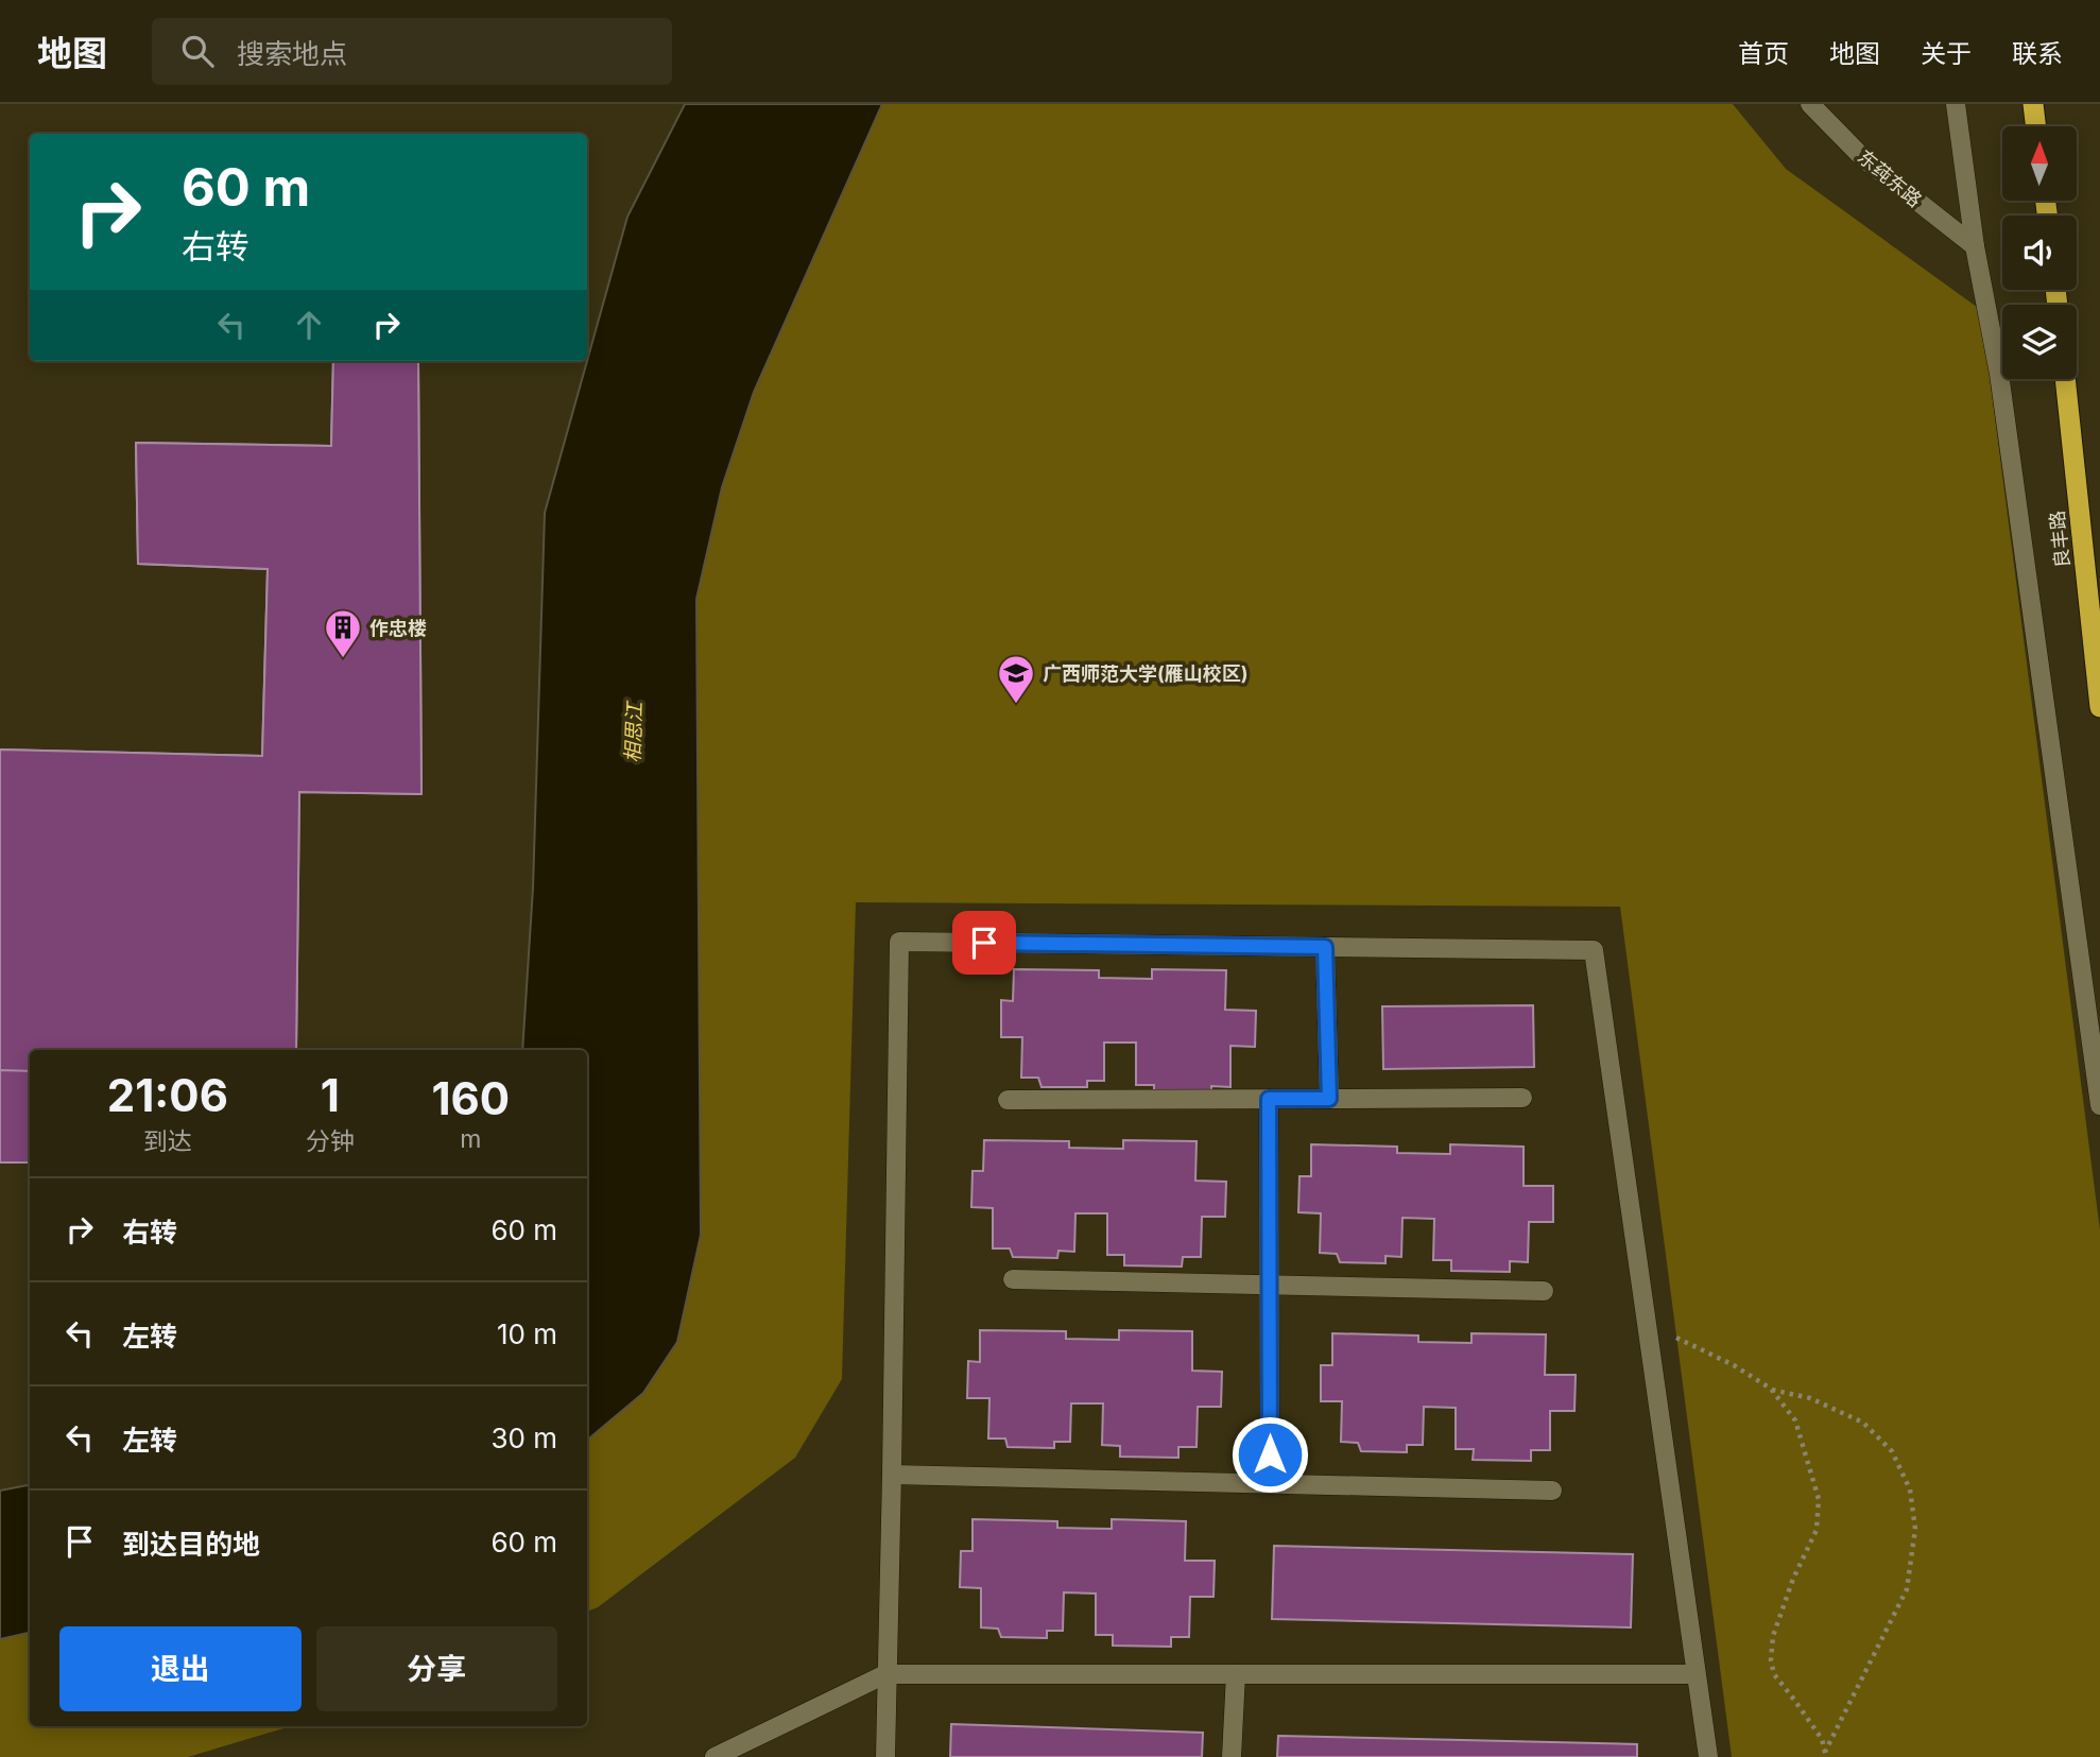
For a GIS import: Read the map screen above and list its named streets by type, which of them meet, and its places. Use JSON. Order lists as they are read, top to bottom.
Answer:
{
  "streets": {
    "highway": ["良丰路"],
    "street": ["东莼东路"]
  },
  "water": ["相思江"],
  "places": {
    "building": ["作忠楼"],
    "school or university": ["广西师范大学(雁山校区)"]
  },
  "north": "top",
  "page": {
    "header": "地图",
    "search": "搜索地点",
    "nav": [
      "首页",
      "地图",
      "关于",
      "联系"
    ],
    "turn": ["60 m", "右转"],
    "eta": [
      "21:06",
      "到达",
      "1",
      "分钟",
      "160",
      "m"
    ],
    "list": [
      {
        "name": "右转",
        "value": "60 m"
      },
      {
        "name": "左转",
        "value": "10 m"
      },
      {
        "name": "左转",
        "value": "30 m"
      },
      {
        "name": "到达目的地",
        "value": "60 m"
      }
    ],
    "buttons": ["退出", "分享"]
  }
}
